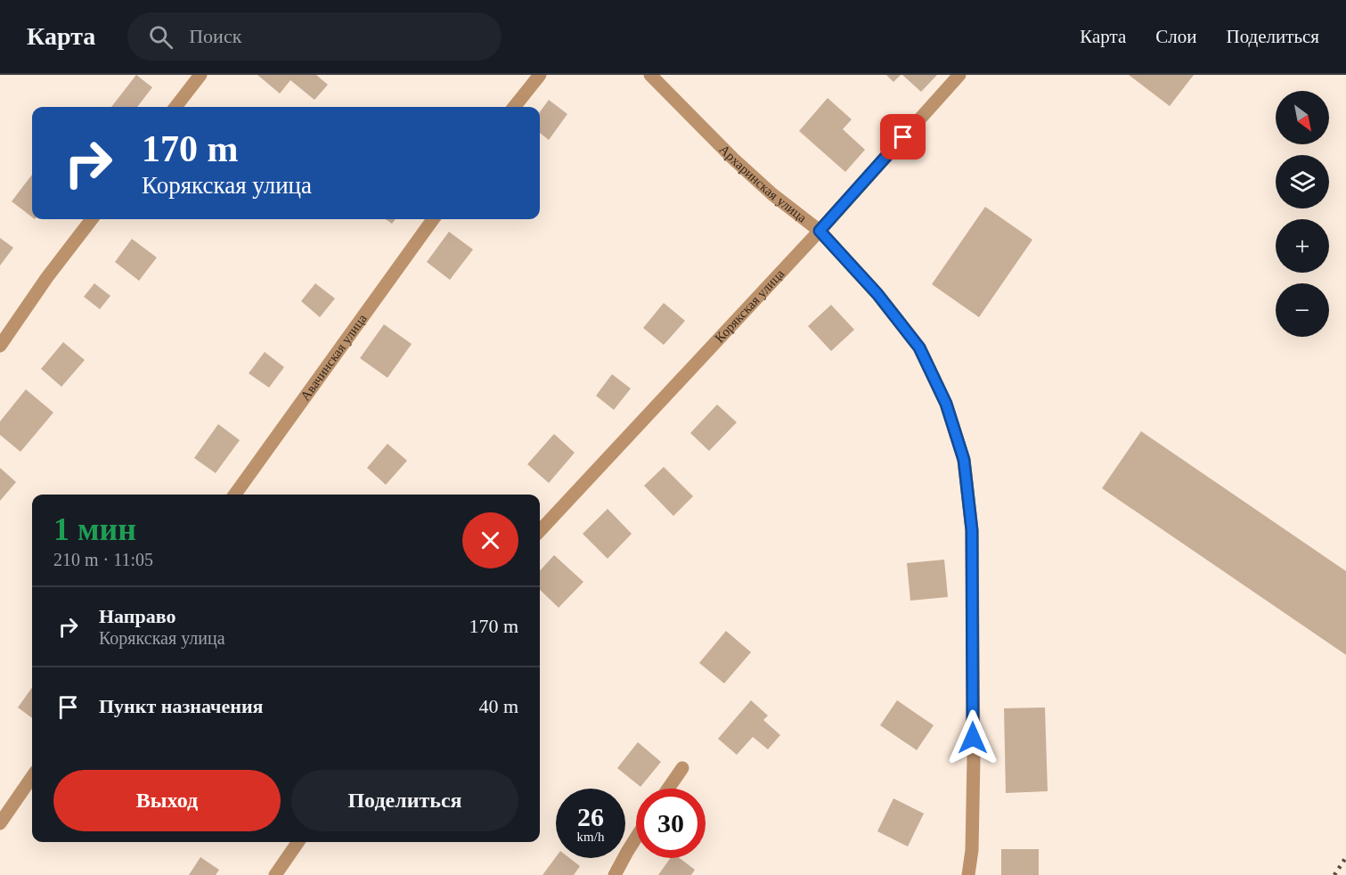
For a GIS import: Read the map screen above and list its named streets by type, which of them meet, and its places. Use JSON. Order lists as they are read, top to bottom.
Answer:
{
  "streets": {
    "street": ["Архаринская улица", "Корякская улица", "Авачинская улица"]
  },
  "crossings": [
    ["Архаринская улица", "Корякская улица"]
  ],
  "north": "bottom right",
  "page": {
    "header": "Карта",
    "search": "Поиск",
    "nav": ["Карта", "Слои", "Поделиться"],
    "map_buttons": ["+", "−"],
    "turn": ["170 m", "Корякская улица"],
    "heading": ["1 мин", "210 m · 11:05"],
    "list": [
      {
        "name": "Направо",
        "note": "Корякская улица",
        "value": "170 m"
      },
      {
        "name": "Пункт назначения",
        "value": "40 m"
      }
    ],
    "buttons": ["Выход", "Поделиться"],
    "speed": "26 km/h",
    "limit": "30"
  }
}
